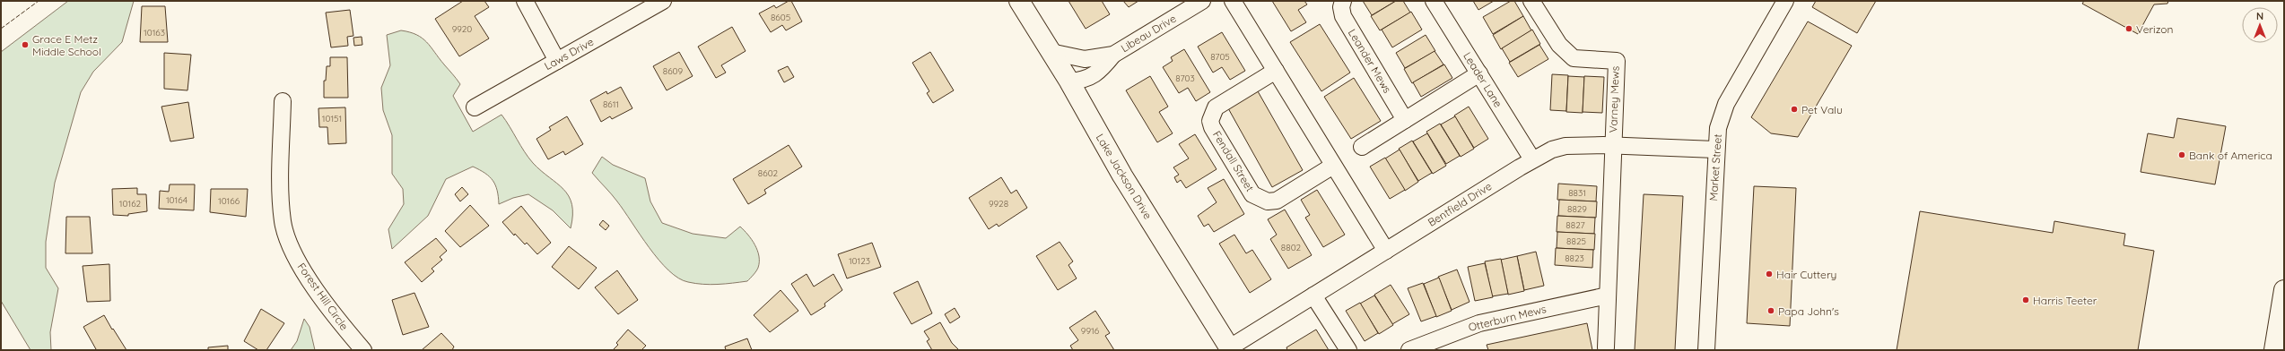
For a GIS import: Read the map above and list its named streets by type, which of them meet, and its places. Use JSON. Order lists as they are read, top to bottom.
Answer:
{
  "streets": {
    "main road": ["Lake Jackson Drive"],
    "street": [
      "Libeau Drive",
      "Laws Drive",
      "Leander Mews",
      "Leader Lane",
      "Varney Mews",
      "Fendall Street",
      "Market Street",
      "Bentfield Drive",
      "Forest Hill Circle",
      "Otterburn Mews"
    ]
  },
  "crossings": [
    ["Libeau Drive", "Lake Jackson Drive"],
    ["Leader Lane", "Bentfield Drive"],
    ["Varney Mews", "Bentfield Drive"],
    ["Market Street", "Bentfield Drive"],
    ["Lake Jackson Drive", "Bentfield Drive"]
  ],
  "places": [
    "Verizon",
    "Grace E Metz Middle School",
    "Pet Valu",
    "Bank of America",
    "Hair Cuttery",
    "Harris Teeter",
    "Papa John's"
  ],
  "house_numbers": [
    "8605",
    "9920",
    "10163",
    "8705",
    "8609",
    "8703",
    "8611",
    "10151",
    "8602",
    "8831",
    "10164",
    "10166",
    "10162",
    "9928",
    "8829",
    "8827",
    "8825",
    "8802",
    "8823",
    "10123",
    "9916"
  ],
  "north": "top"
}
